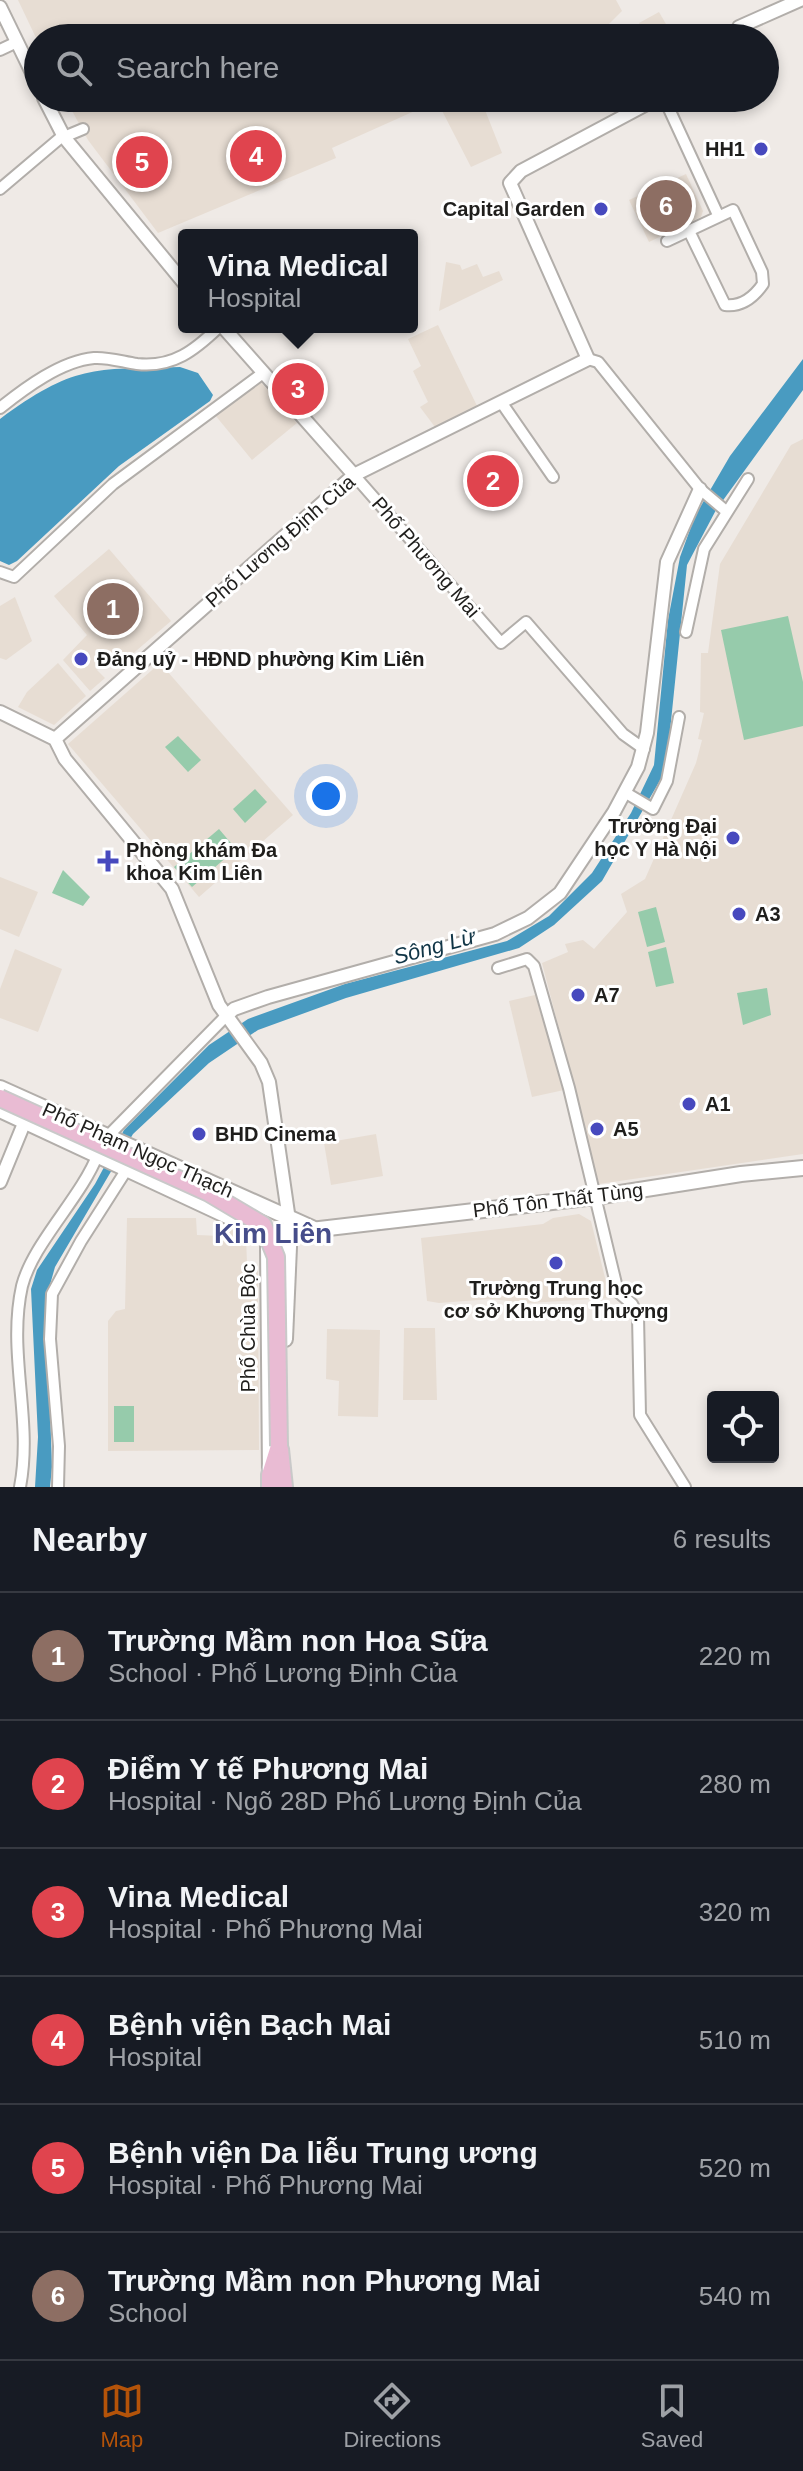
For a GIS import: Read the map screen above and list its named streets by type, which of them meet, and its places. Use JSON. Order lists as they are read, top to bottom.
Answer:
{
  "streets": {
    "main road": ["Phố Phạm Ngọc Thạch", "Phố Tôn Thất Tùng", "Phố Chùa Bộc"],
    "street": ["Phố Lương Định Của", "Phố Phương Mai"]
  },
  "crossings": [
    ["Phố Lương Định Của", "Phố Phương Mai"],
    ["Phố Phạm Ngọc Thạch", "Phố Chùa Bộc"],
    ["Phố Tôn Thất Tùng", "Phố Chùa Bộc"]
  ],
  "districts": ["Kim Liên"],
  "water": ["Sông Lừ"],
  "places": {
    "other": [
      "HH1",
      "Capital Garden",
      "Đảng uỷ - HĐND phường Kim Liên",
      "Trường Đại học Y Hà Nội",
      "A3",
      "A7",
      "A1",
      "A5",
      "BHD Cinema",
      "Trường Trung học cơ sở Khương Thượng"
    ],
    "health": ["Phòng khám Đa khoa Kim Liên"]
  },
  "page": {
    "search": "Search here",
    "pins": [
      "4",
      "5",
      "6",
      "3",
      "2",
      "1"
    ],
    "popup": ["Vina Medical", "Hospital"],
    "heading": ["Nearby", "6 results"],
    "list": [
      {
        "mark": "1",
        "name": "Trường Mầm non Hoa Sữa",
        "note": "School · Phố Lương Định Của",
        "value": "220 m"
      },
      {
        "mark": "2",
        "name": "Điểm Y tế Phương Mai",
        "note": "Hospital · Ngõ 28D Phố Lương Định Của",
        "value": "280 m"
      },
      {
        "mark": "3",
        "name": "Vina Medical",
        "note": "Hospital · Phố Phương Mai",
        "value": "320 m"
      },
      {
        "mark": "4",
        "name": "Bệnh viện Bạch Mai",
        "note": "Hospital",
        "value": "510 m"
      },
      {
        "mark": "5",
        "name": "Bệnh viện Da liễu Trung ương",
        "note": "Hospital · Phố Phương Mai",
        "value": "520 m"
      },
      {
        "mark": "6",
        "name": "Trường Mầm non Phương Mai",
        "note": "School",
        "value": "540 m"
      }
    ],
    "nav": ["Map", "Directions", "Saved"]
  }
}
